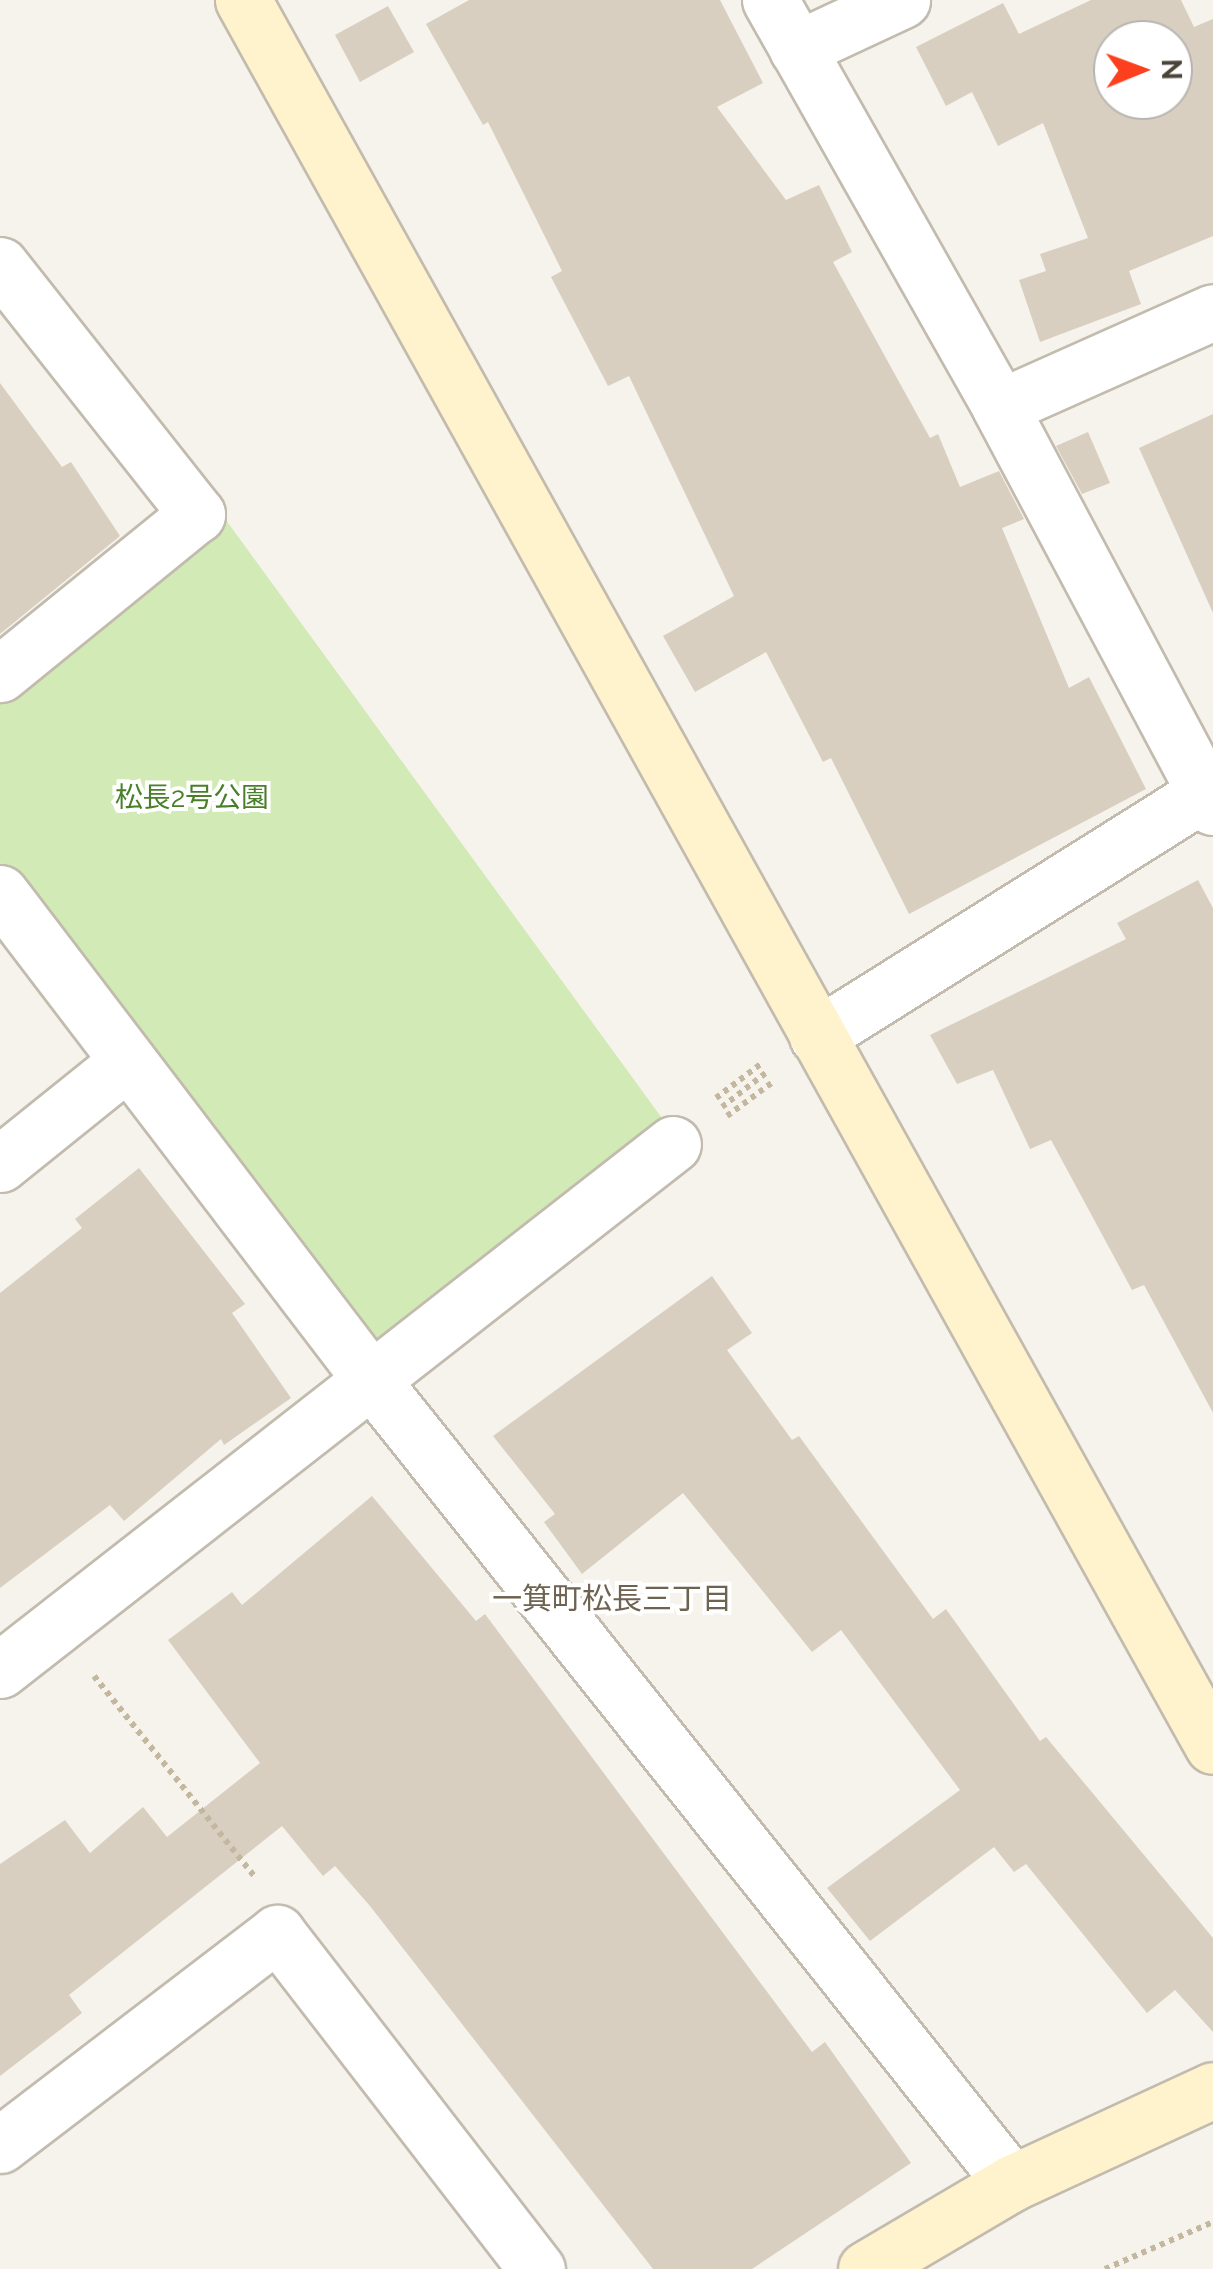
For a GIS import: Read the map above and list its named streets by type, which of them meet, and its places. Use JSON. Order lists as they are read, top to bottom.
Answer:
{
  "districts": ["一箕町松長三丁目"],
  "parks": ["松長2号公園"],
  "north": "right"
}
